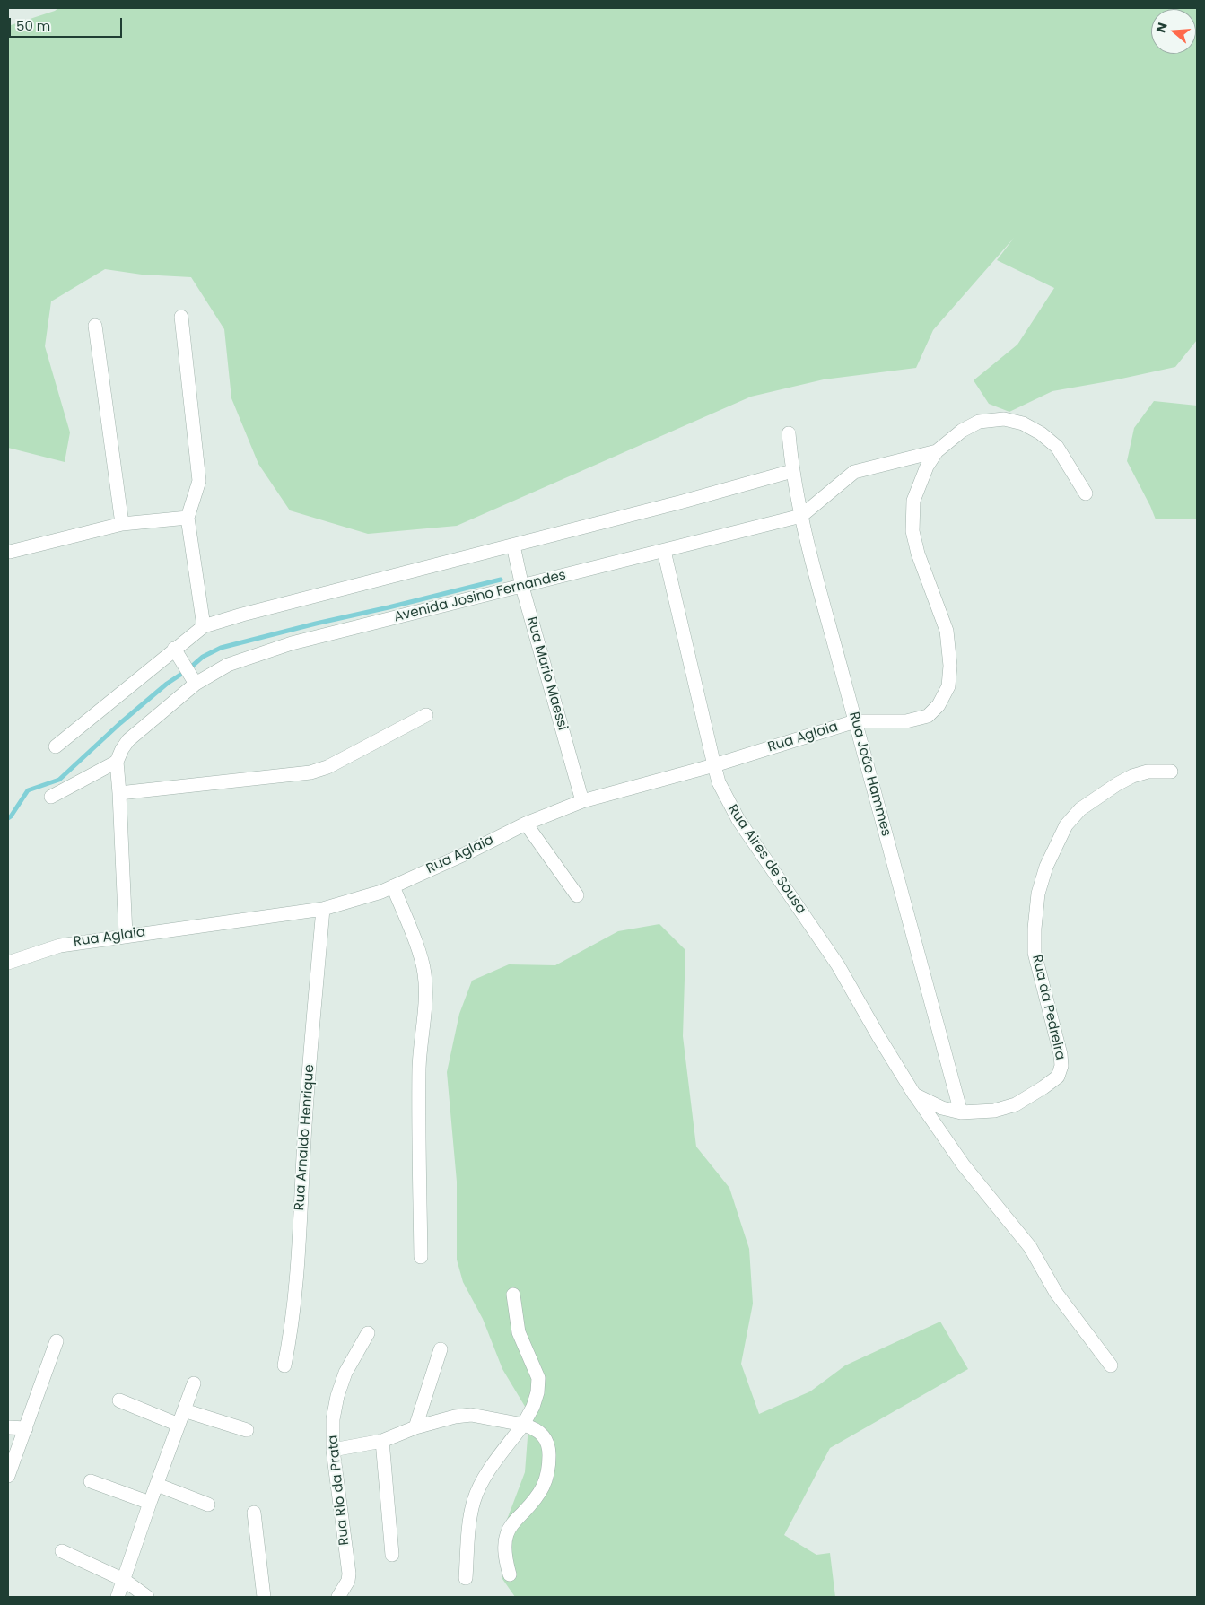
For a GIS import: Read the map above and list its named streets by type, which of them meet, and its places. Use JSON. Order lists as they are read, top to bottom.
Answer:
{
  "streets": {
    "street": [
      "Avenida Josino Fernandes",
      "Rua Mario Maessi",
      "Rua Aglaia",
      "Rua João Hammes",
      "Rua Aires de Sousa",
      "Rua da Pedreira",
      "Rua Arnaldo Henrique",
      "Rua Rio da Prata"
    ]
  },
  "crossings": [
    ["Avenida Josino Fernandes", "Rua Mario Maessi"],
    ["Avenida Josino Fernandes", "Rua Aglaia"],
    ["Avenida Josino Fernandes", "Rua João Hammes"],
    ["Avenida Josino Fernandes", "Rua Aires de Sousa"],
    ["Rua Mario Maessi", "Rua Aglaia"],
    ["Rua Aglaia", "Rua João Hammes"],
    ["Rua Aglaia", "Rua Aires de Sousa"],
    ["Rua Aglaia", "Rua Arnaldo Henrique"],
    ["Rua João Hammes", "Rua da Pedreira"]
  ],
  "scale_bar": "50 m",
  "north": "left"
}
